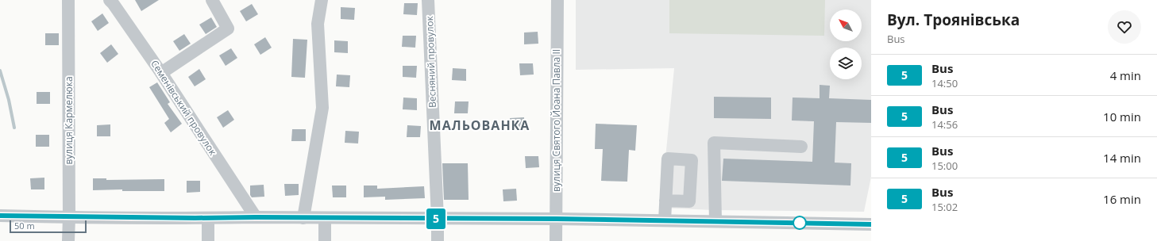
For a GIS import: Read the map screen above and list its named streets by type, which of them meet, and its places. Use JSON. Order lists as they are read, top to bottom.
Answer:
{
  "streets": {
    "street": [
      "Весняний провулок",
      "Семенівський провулок",
      "вулиця Кармелюка",
      "вулиця Святого Йоана Павла II"
    ]
  },
  "districts": ["МАЛЬОВАНКА"],
  "lines": ["bus line 5"],
  "scale_bar": "50 m",
  "north": "top left",
  "page": {
    "on_map": "5",
    "heading": ["Вул. Троянівська", "Bus"],
    "list": [
      {
        "mark": "5",
        "name": "Bus",
        "note": "14:50",
        "value": "4 min"
      },
      {
        "mark": "5",
        "name": "Bus",
        "note": "14:56",
        "value": "10 min"
      },
      {
        "mark": "5",
        "name": "Bus",
        "note": "15:00",
        "value": "14 min"
      },
      {
        "mark": "5",
        "name": "Bus",
        "note": "15:02",
        "value": "16 min"
      }
    ],
    "scale": "50 m"
  }
}
